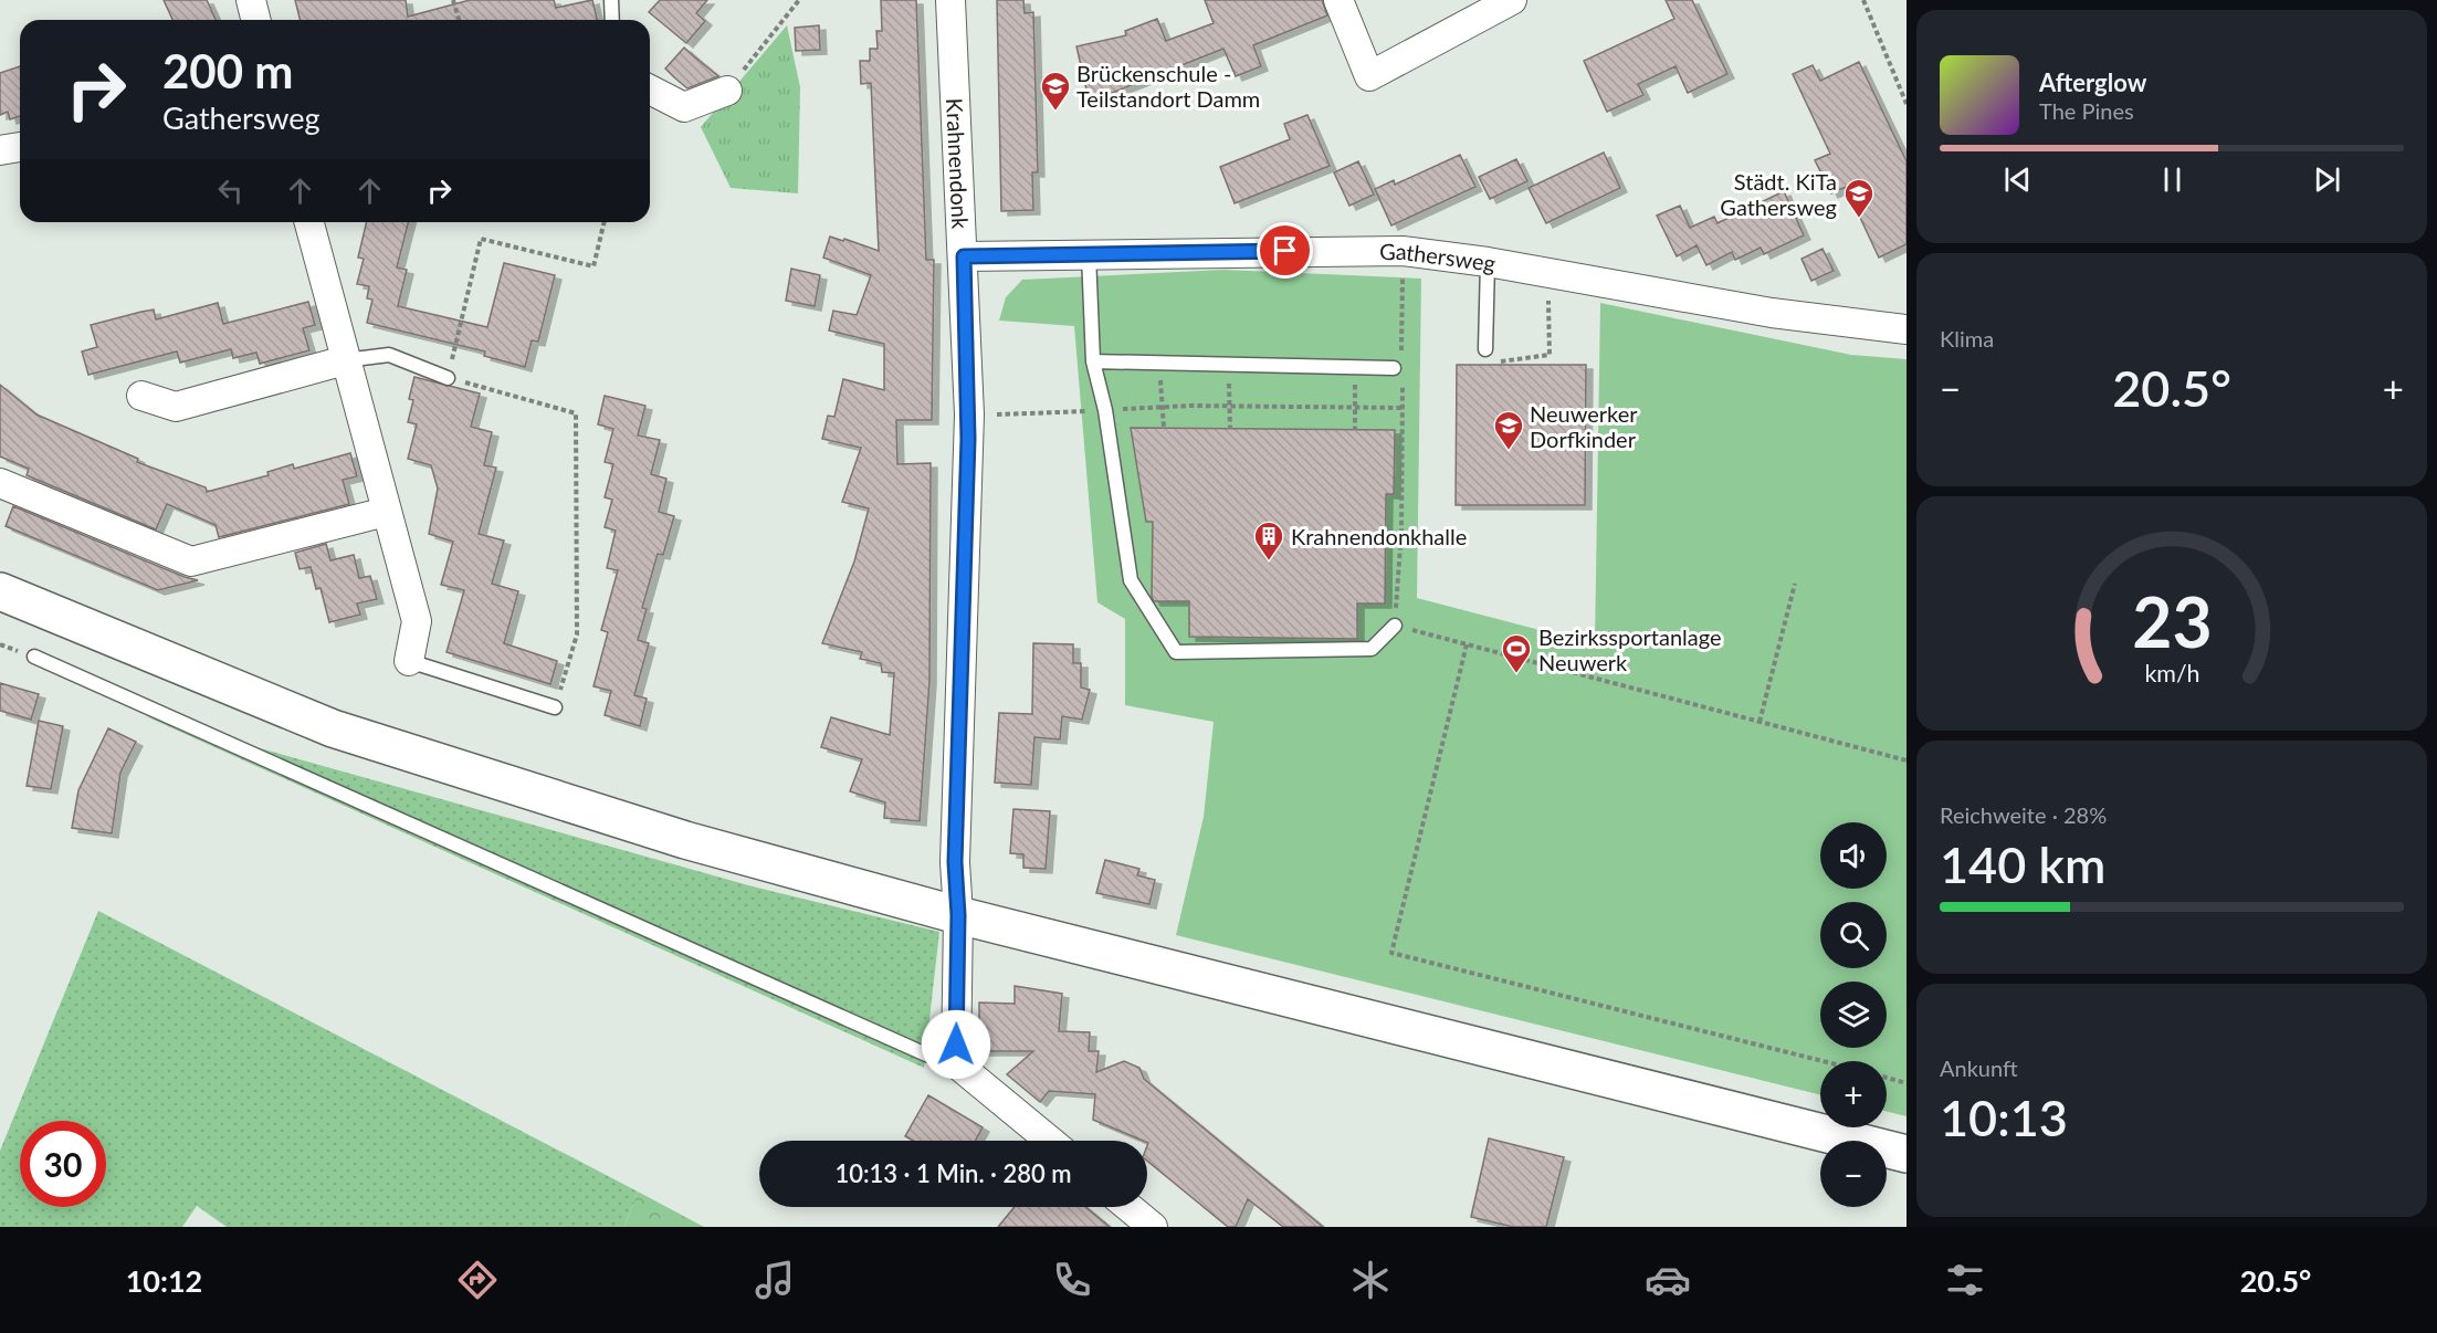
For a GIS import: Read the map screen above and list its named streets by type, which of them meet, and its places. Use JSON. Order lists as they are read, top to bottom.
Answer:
{
  "streets": {
    "street": ["Krahnendonk", "Gathersweg"]
  },
  "crossings": [
    ["Krahnendonk", "Gathersweg"]
  ],
  "places": {
    "school or university": ["Brückenschule - Teilstandort Damm", "Städt. KiTa Gathersweg", "Neuwerker Dorfkinder"],
    "building": ["Krahnendonkhalle"],
    "sports": ["Bezirkssportanlage Neuwerk"]
  },
  "page": {
    "turn": ["200 m", "Gathersweg"],
    "song": ["Afterglow", "The Pines"],
    "tile": [
      "Klima",
      ["Reichweite · 28%", "140 km"],
      ["Ankunft", "10:13"]
    ],
    "heat": ["−", "20.5°", "+"],
    "map_buttons": ["+", "−"],
    "limit": "30",
    "trip": "10:13 · 1 Min. · 280 m",
    "tabs": ["10:12", "20.5°"],
    "gauge": ["23", "km/h"]
  }
}
